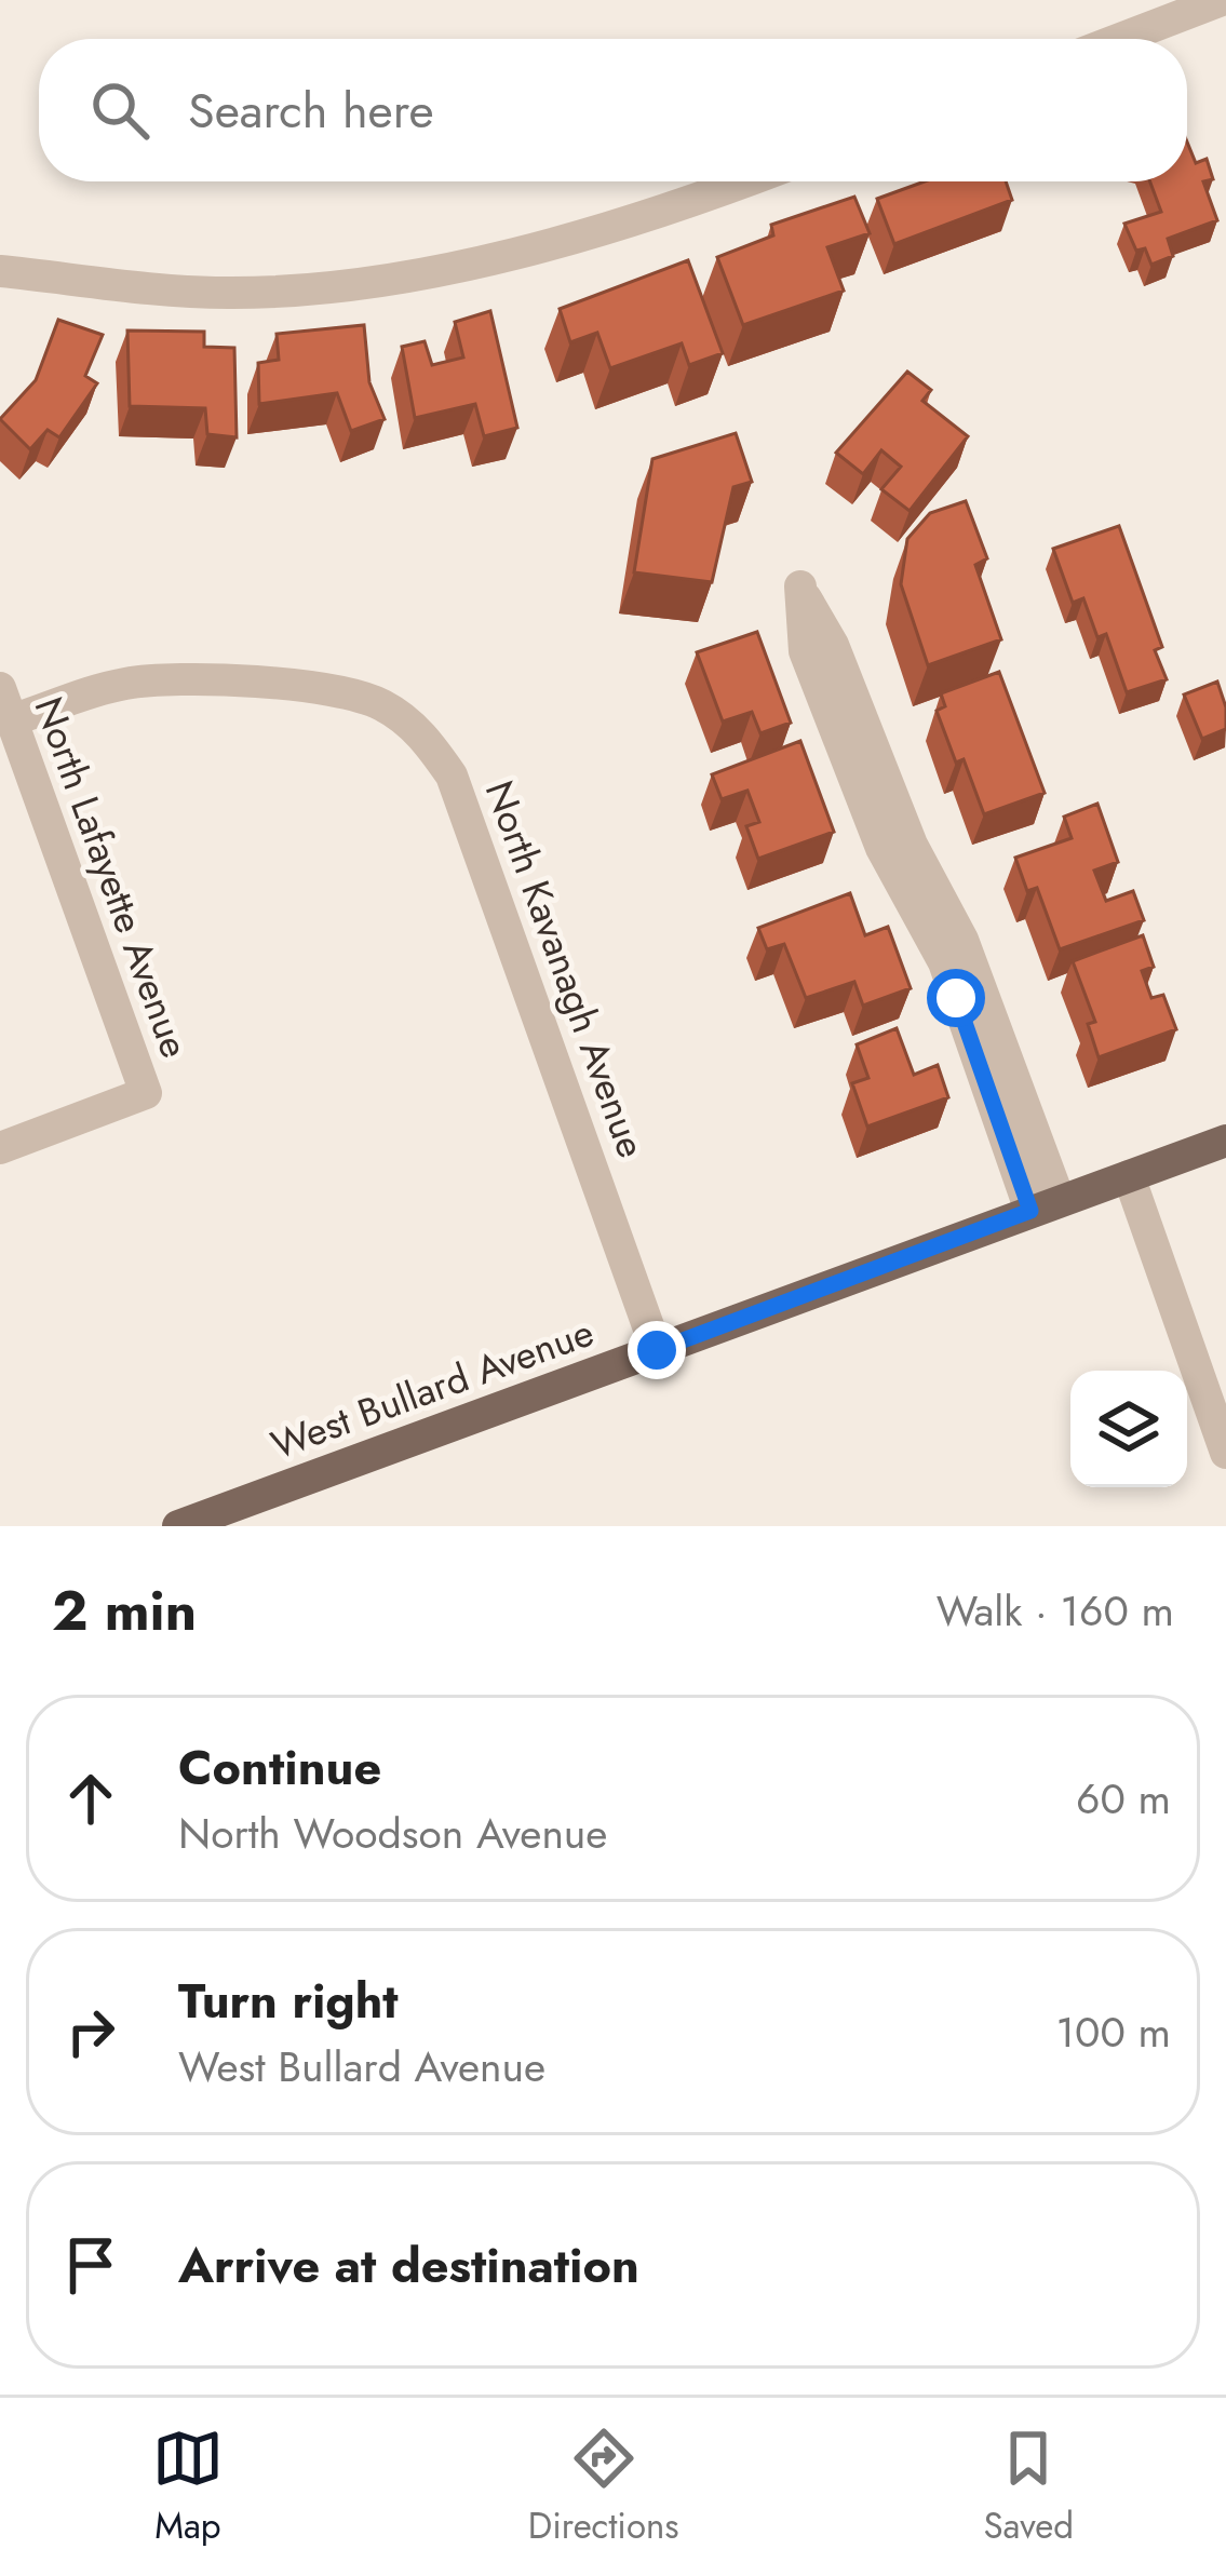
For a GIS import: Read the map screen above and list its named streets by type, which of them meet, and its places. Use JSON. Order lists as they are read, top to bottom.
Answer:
{
  "streets": {
    "main road": ["West Bullard Avenue"],
    "street": ["North Lafayette Avenue", "North Kavanagh Avenue"]
  },
  "crossings": [
    ["North Lafayette Avenue", "North Kavanagh Avenue"],
    ["North Kavanagh Avenue", "West Bullard Avenue"]
  ],
  "page": {
    "search": "Search here",
    "heading": ["2 min", "Walk · 160 m"],
    "list": [
      ["Continue", "North Woodson Avenue", "60 m"],
      ["Turn right", "West Bullard Avenue", "100 m"],
      "Arrive at destination"
    ],
    "nav": ["Map", "Directions", "Saved"]
  }
}
